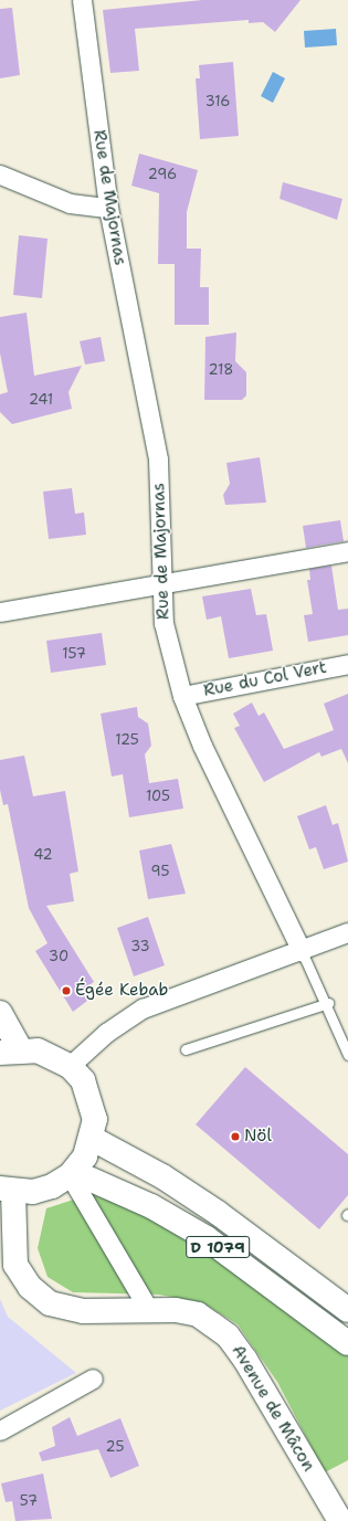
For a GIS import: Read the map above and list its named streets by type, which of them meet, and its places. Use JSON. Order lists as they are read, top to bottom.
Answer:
{
  "streets": {
    "main road": ["D 1079", "Avenue de Mâcon"],
    "street": ["Rue de Majornas", "Rue du Col Vert"]
  },
  "crossings": [
    ["Rue de Majornas", "Rue du Col Vert"]
  ],
  "places": ["Égée Kebab", "Nöl"],
  "house_numbers": [
    "316",
    "296",
    "218",
    "241",
    "157",
    "125",
    "105",
    "42",
    "95",
    "33",
    "30",
    "25",
    "57"
  ]
}
